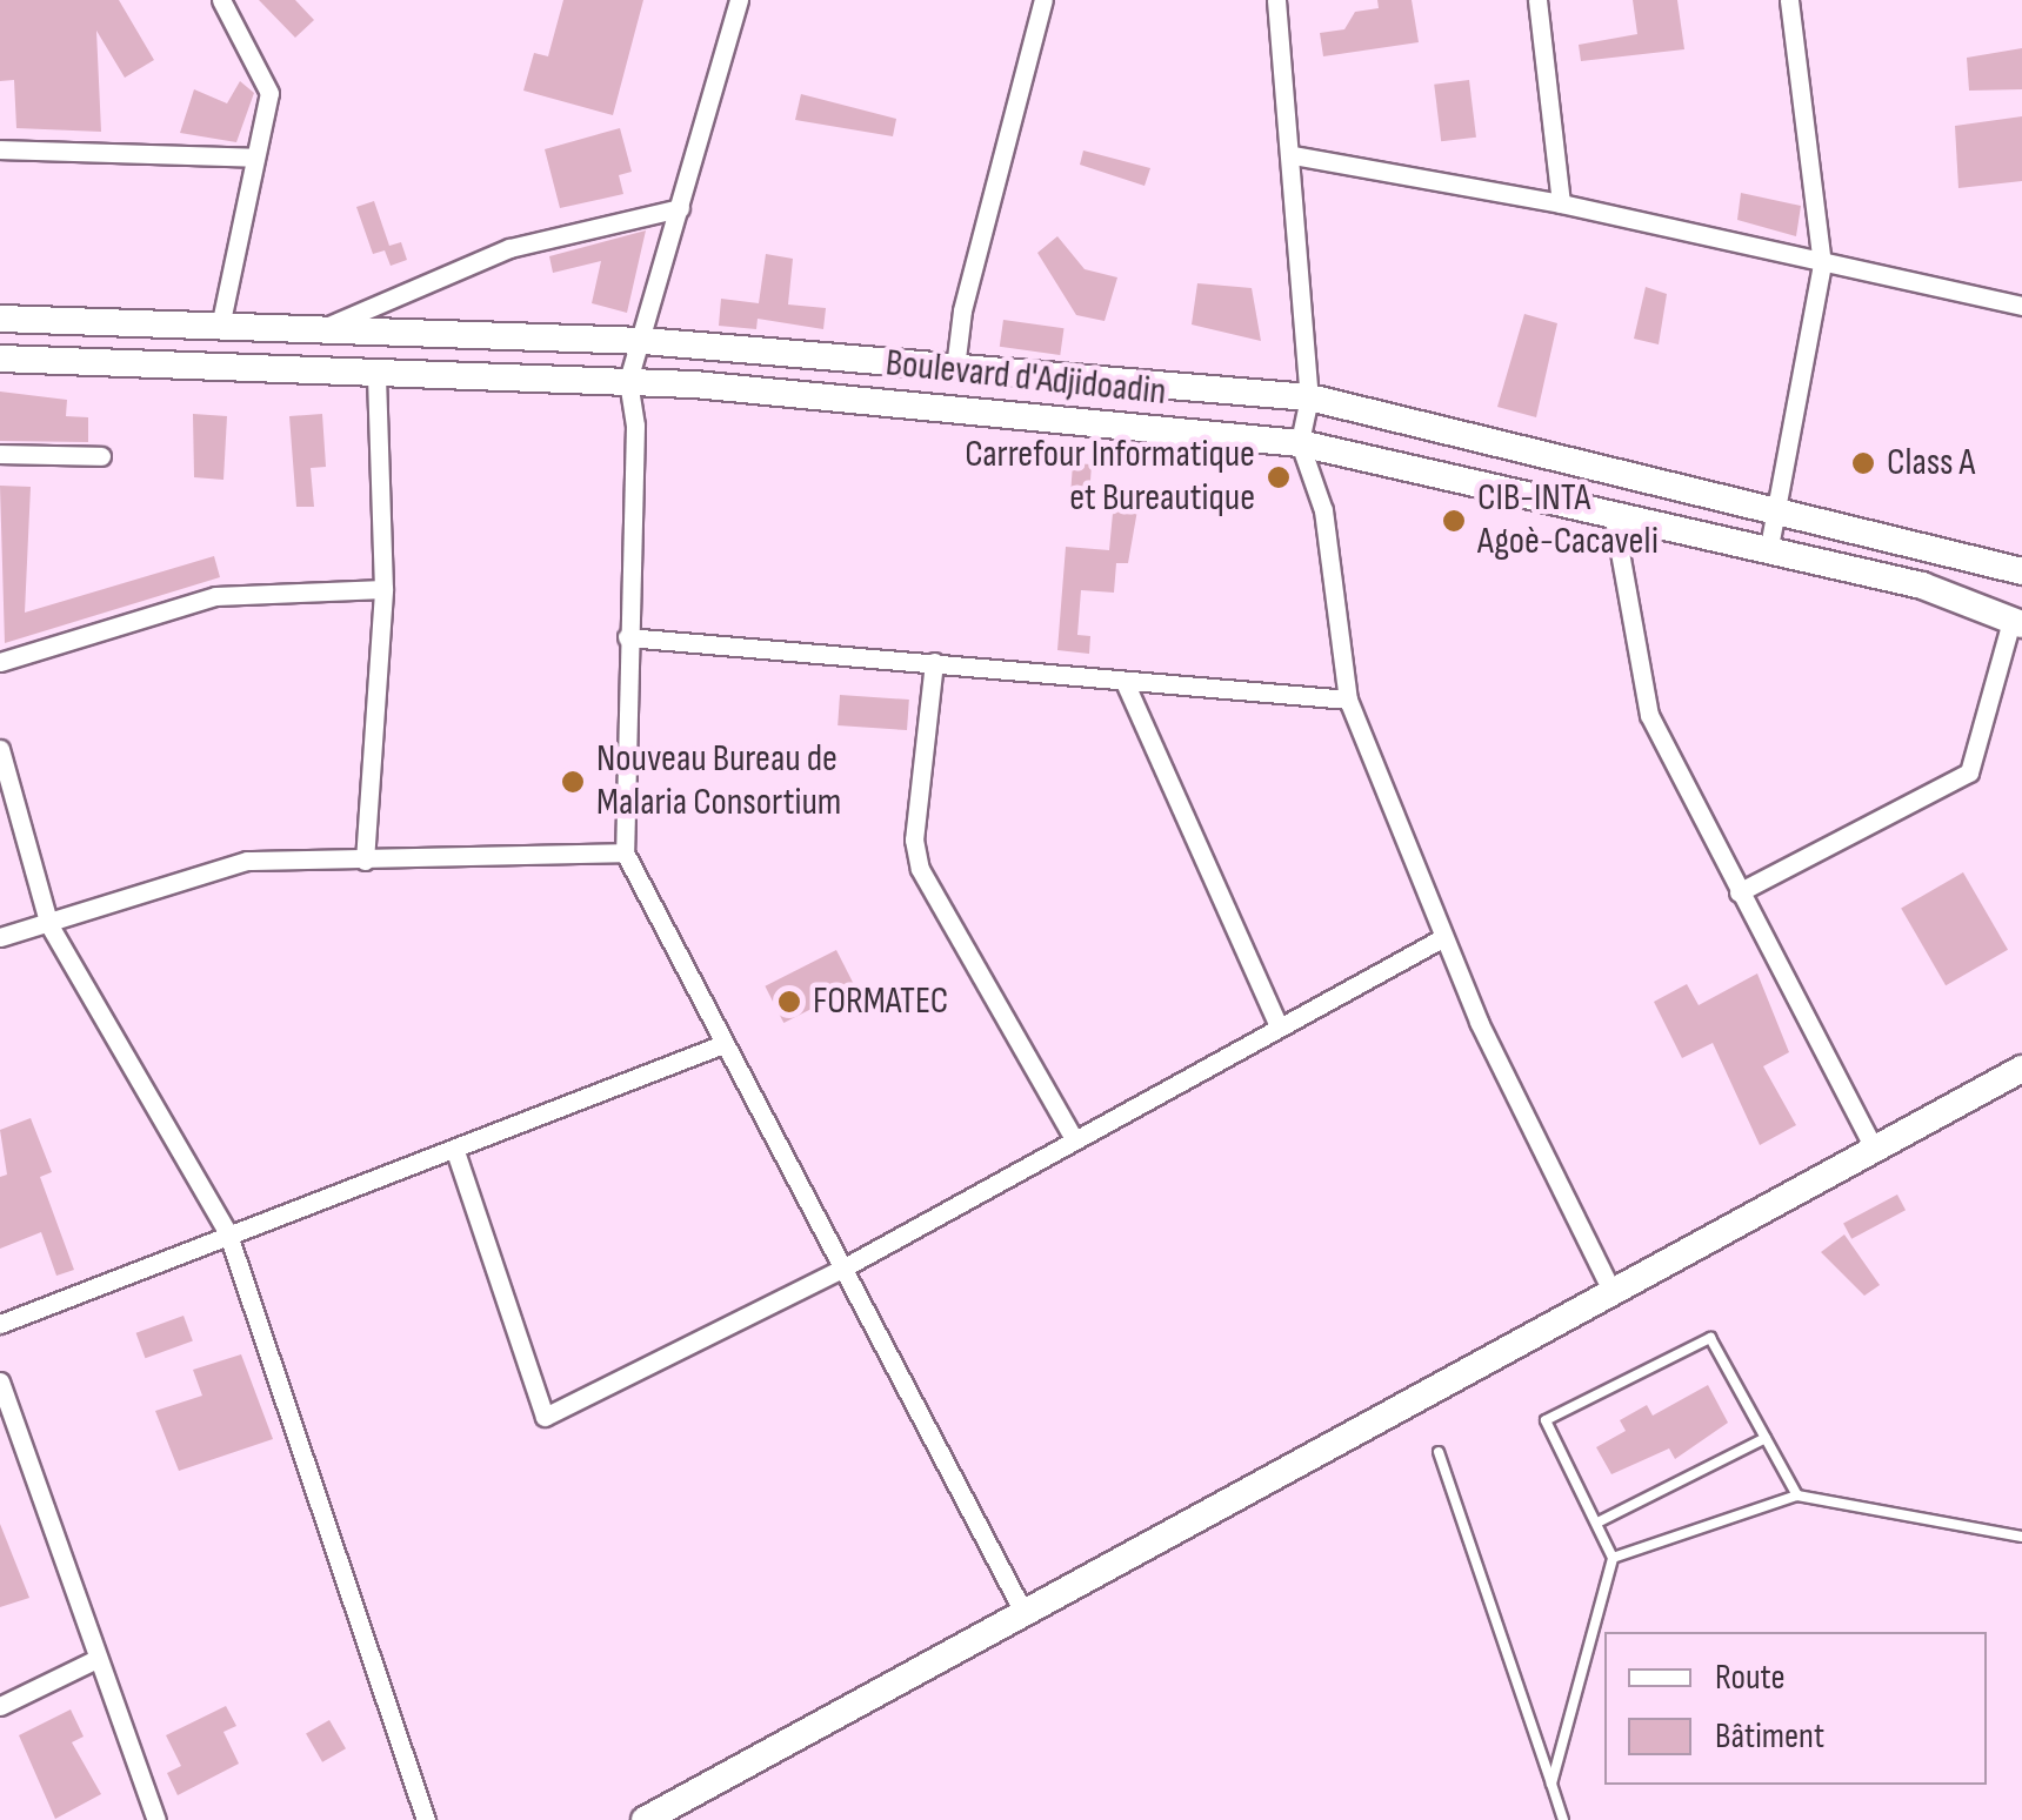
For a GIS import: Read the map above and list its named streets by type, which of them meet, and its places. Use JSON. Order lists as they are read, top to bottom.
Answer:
{
  "streets": {
    "main road": ["Boulevard d'Adjidoadin"]
  },
  "places": [
    "Class A",
    "Carrefour Informatique et Bureautique",
    "CIB-INTA Agoè-Cacaveli",
    "Nouveau Bureau de Malaria Consortium",
    "FORMATEC"
  ],
  "legend": ["Route", "Bâtiment"]
}
